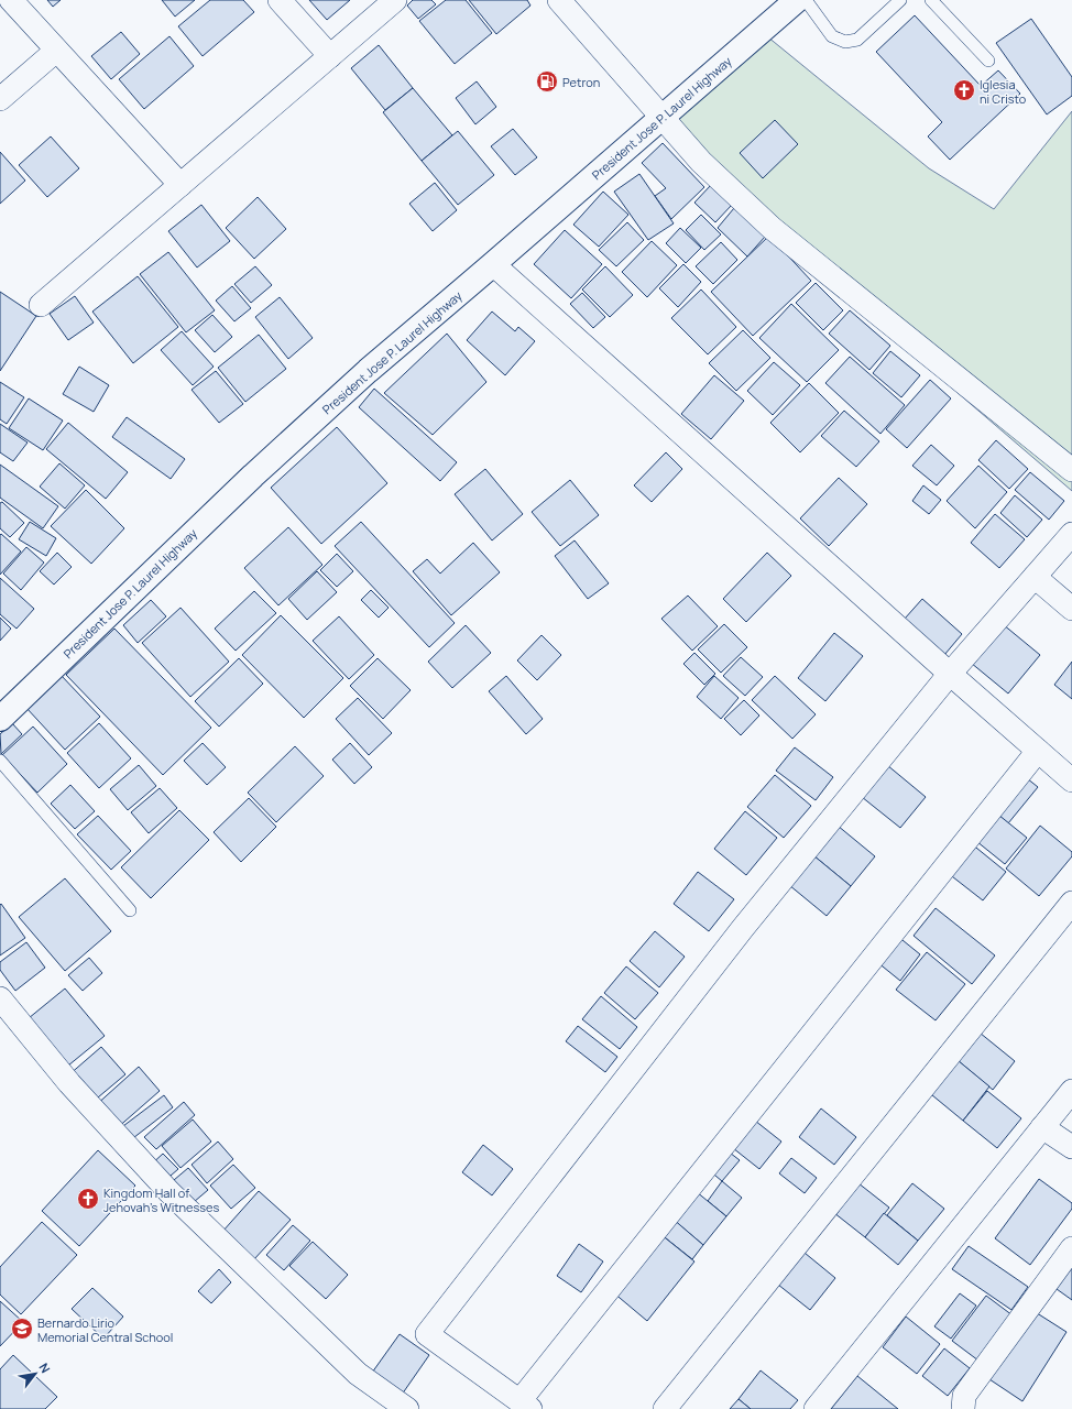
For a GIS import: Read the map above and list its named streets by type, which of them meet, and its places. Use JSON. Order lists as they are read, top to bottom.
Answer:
{
  "streets": {
    "highway": ["President Jose P. Laurel Highway"]
  },
  "places": {
    "fuel station": ["Petron"],
    "church": ["Iglesia ni Cristo", "Kingdom Hall of Jehovah's Witnesses"],
    "school or university": ["Bernardo Lirio Memorial Central School"]
  },
  "north": "top right"
}
